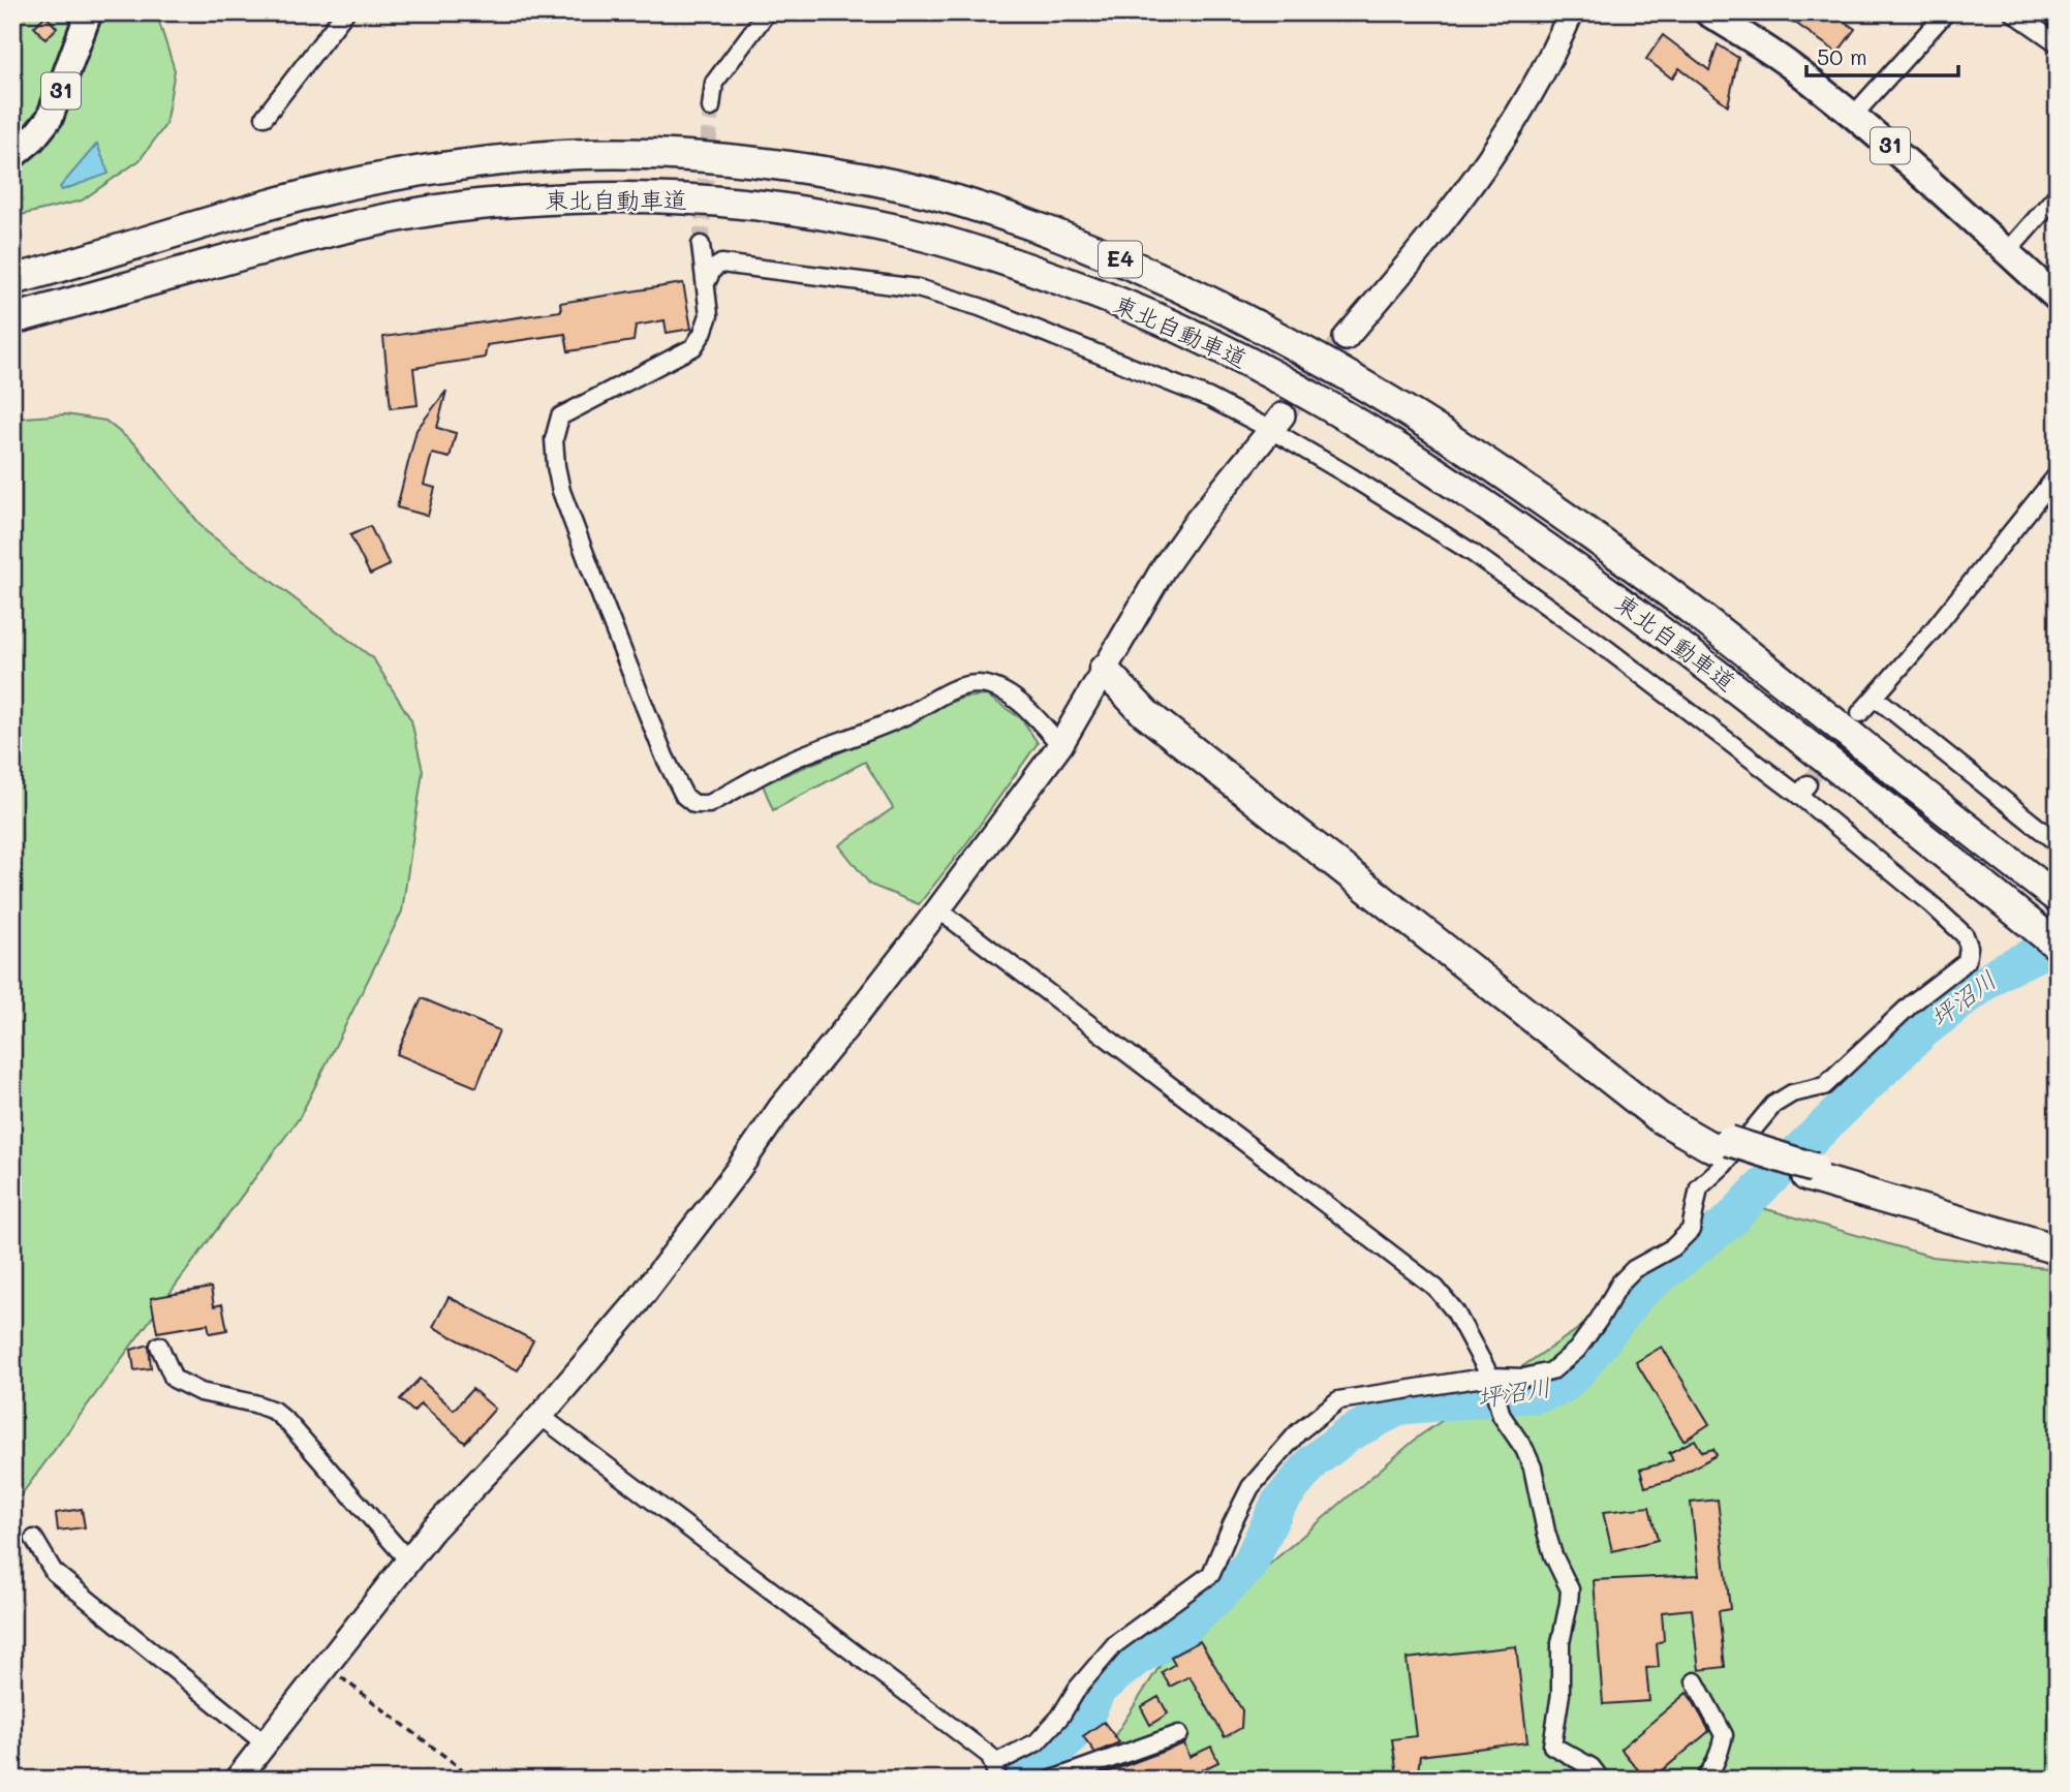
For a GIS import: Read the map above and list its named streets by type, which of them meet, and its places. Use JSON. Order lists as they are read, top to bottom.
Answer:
{
  "streets": {
    "highway": ["東北自動車道", "E4"],
    "main road": ["31"]
  },
  "water": ["坪沼川"],
  "scale_bar": "50 m"
}
